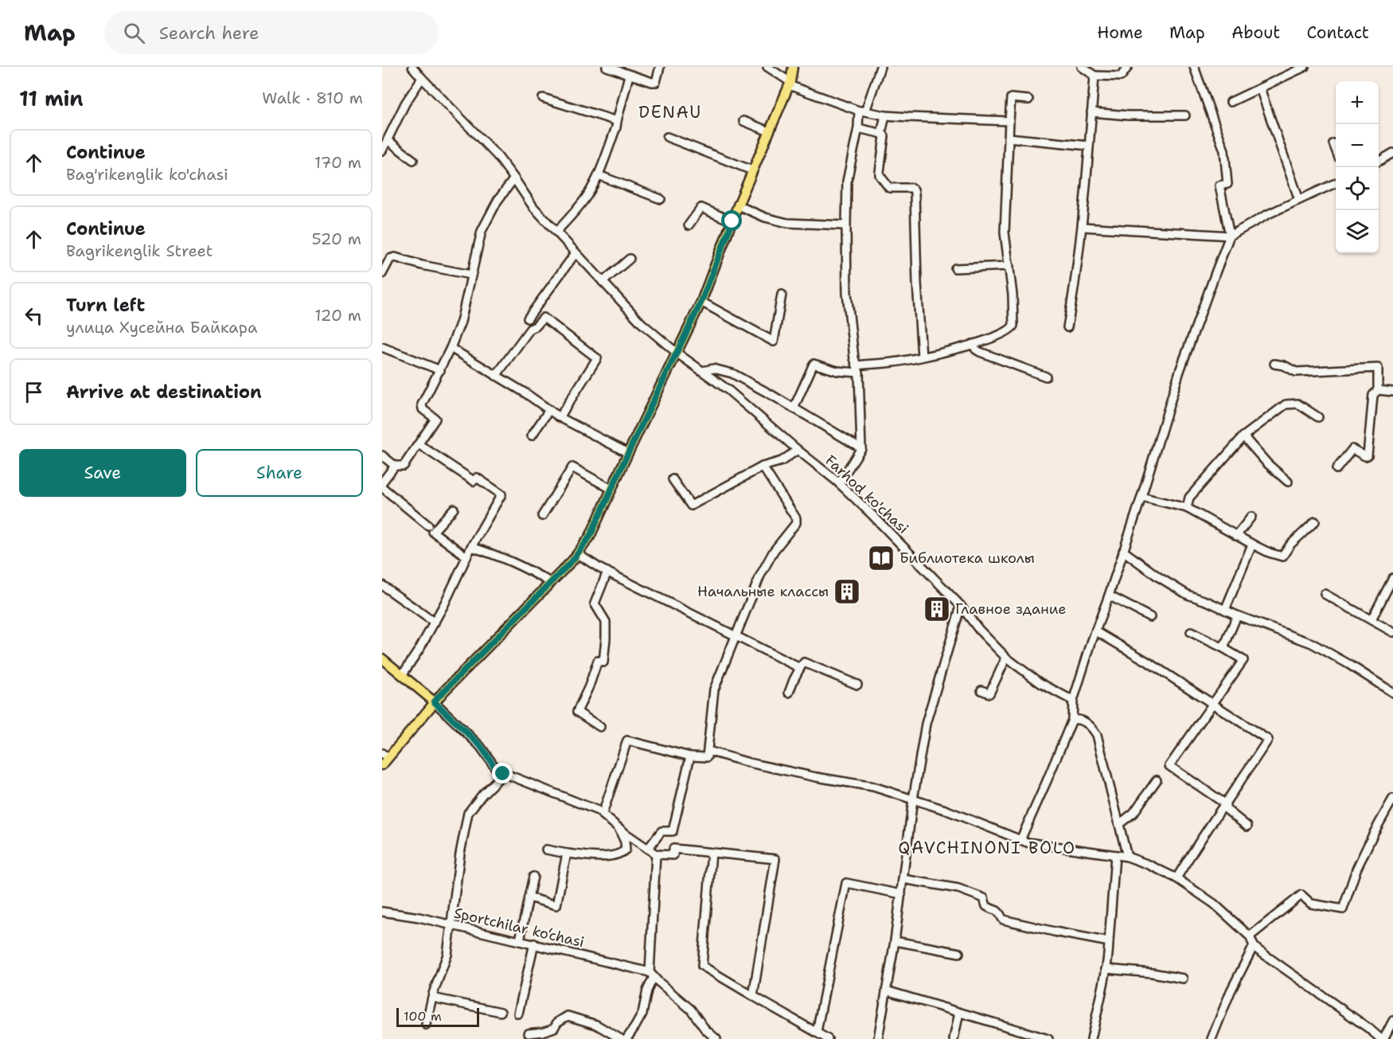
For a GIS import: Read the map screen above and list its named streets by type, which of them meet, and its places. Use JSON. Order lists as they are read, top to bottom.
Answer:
{
  "streets": {
    "street": ["Farhod ko'chasi", "Sportchilar ko‘chasi"]
  },
  "districts": ["DENAU", "QAVCHINONI BOLO"],
  "places": {
    "library": ["Библиотека школы"],
    "building": ["Начальные классы", "Главное здание"]
  },
  "scale_bar": "100 m",
  "page": {
    "header": "Map",
    "search": "Search here",
    "nav": [
      "Home",
      "Map",
      "About",
      "Contact"
    ],
    "heading": ["11 min", "Walk · 810 m"],
    "map_buttons": ["+", "−"],
    "list": [
      ["Continue", "Bag'rikenglik ko'chasi", "170 m"],
      ["Continue", "Bagrikenglik Street", "520 m"],
      ["Turn left", "улица Хусейна Байкара", "120 m"],
      "Arrive at destination"
    ],
    "buttons": ["Save", "Share"],
    "scale": "100 m"
  }
}
